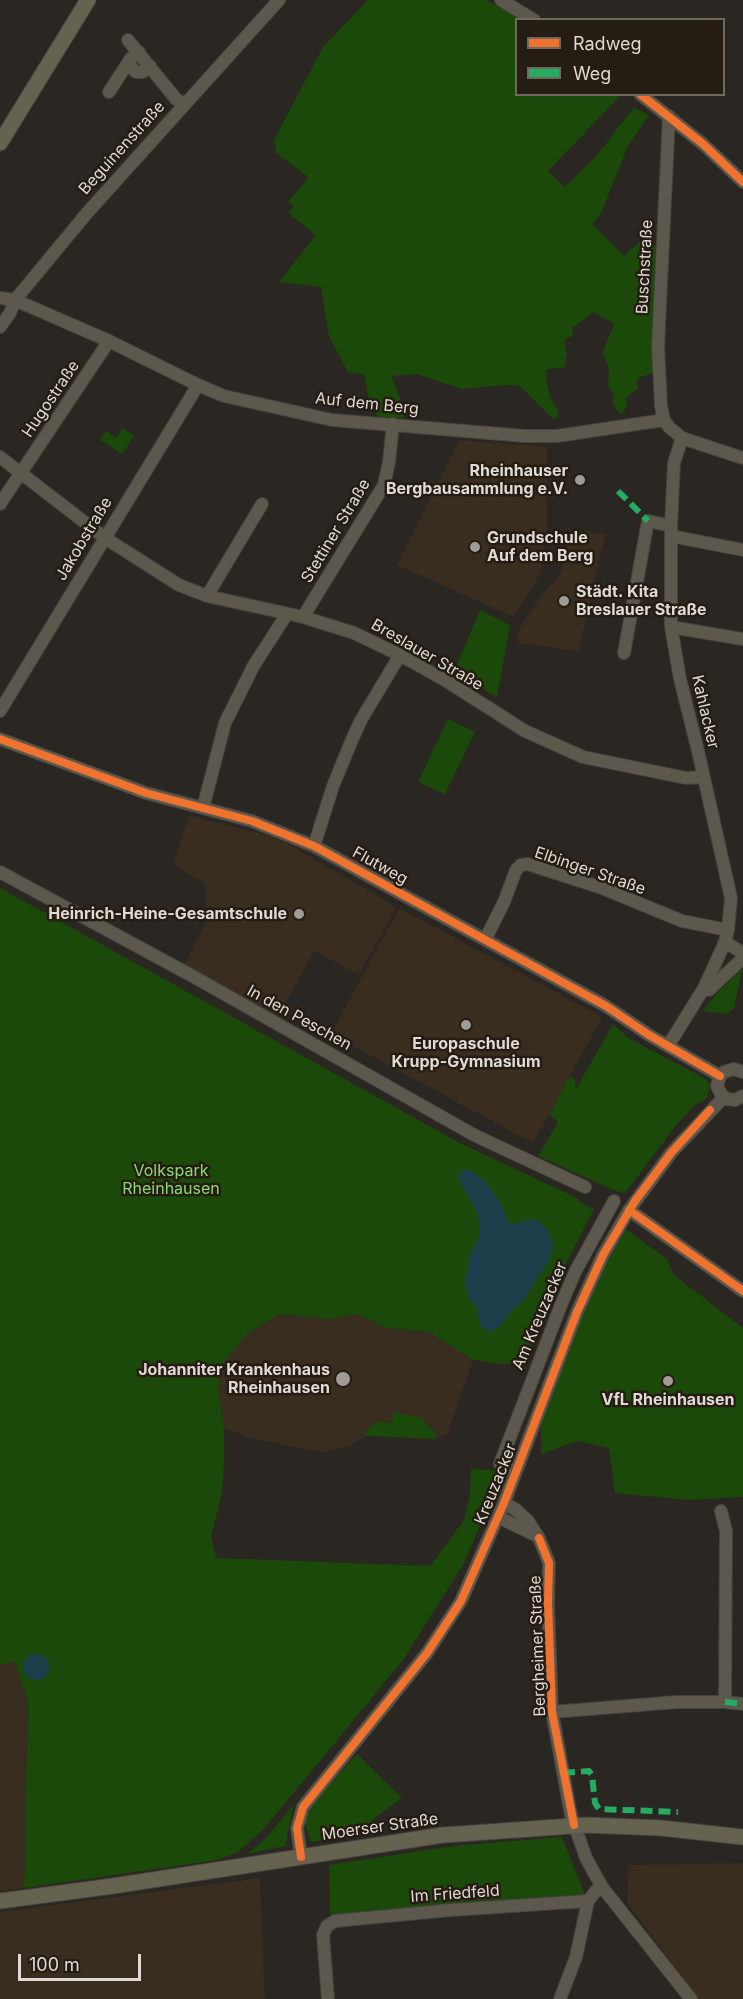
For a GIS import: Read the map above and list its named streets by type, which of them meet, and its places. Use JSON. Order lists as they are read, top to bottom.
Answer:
{
  "streets": {
    "main road": ["Moerser Straße"],
    "street": [
      "Beguinenstraße",
      "Buschstraße",
      "Hugostraße",
      "Auf dem Berg",
      "Stettiner Straße",
      "Jakobstraße",
      "Breslauer Straße",
      "Kahlacker",
      "Flutweg",
      "Elbinger Straße",
      "In den Peschen",
      "Am Kreuzacker",
      "Kreuzacker",
      "Bergheimer Straße",
      "Im Friedfeld"
    ]
  },
  "crossings": [
    ["Beguinenstraße", "Auf dem Berg"],
    ["Buschstraße", "Auf dem Berg"],
    ["Hugostraße", "Auf dem Berg"],
    ["Hugostraße", "Breslauer Straße"],
    ["Auf dem Berg", "Stettiner Straße"],
    ["Auf dem Berg", "Jakobstraße"],
    ["Stettiner Straße", "Breslauer Straße"],
    ["Jakobstraße", "Breslauer Straße"],
    ["Breslauer Straße", "Kahlacker"],
    ["Kahlacker", "Flutweg"],
    ["Kahlacker", "Elbinger Straße"],
    ["Flutweg", "Elbinger Straße"],
    ["Am Kreuzacker", "Kreuzacker"],
    ["Kreuzacker", "Bergheimer Straße"],
    ["Kreuzacker", "Moerser Straße"],
    ["Bergheimer Straße", "Moerser Straße"]
  ],
  "parks": ["Volkspark Rheinhausen"],
  "places": [
    "Rheinhauser Bergbausammlung e.V.",
    "Grundschule Auf dem Berg",
    "Städt. Kita Breslauer Straße",
    "Heinrich-Heine-Gesamtschule",
    "Europaschule Krupp-Gymnasium",
    "Johanniter Krankenhaus Rheinhausen",
    "VfL Rheinhausen"
  ],
  "legend": ["Radweg", "Weg"],
  "scale_bar": "100 m"
}
